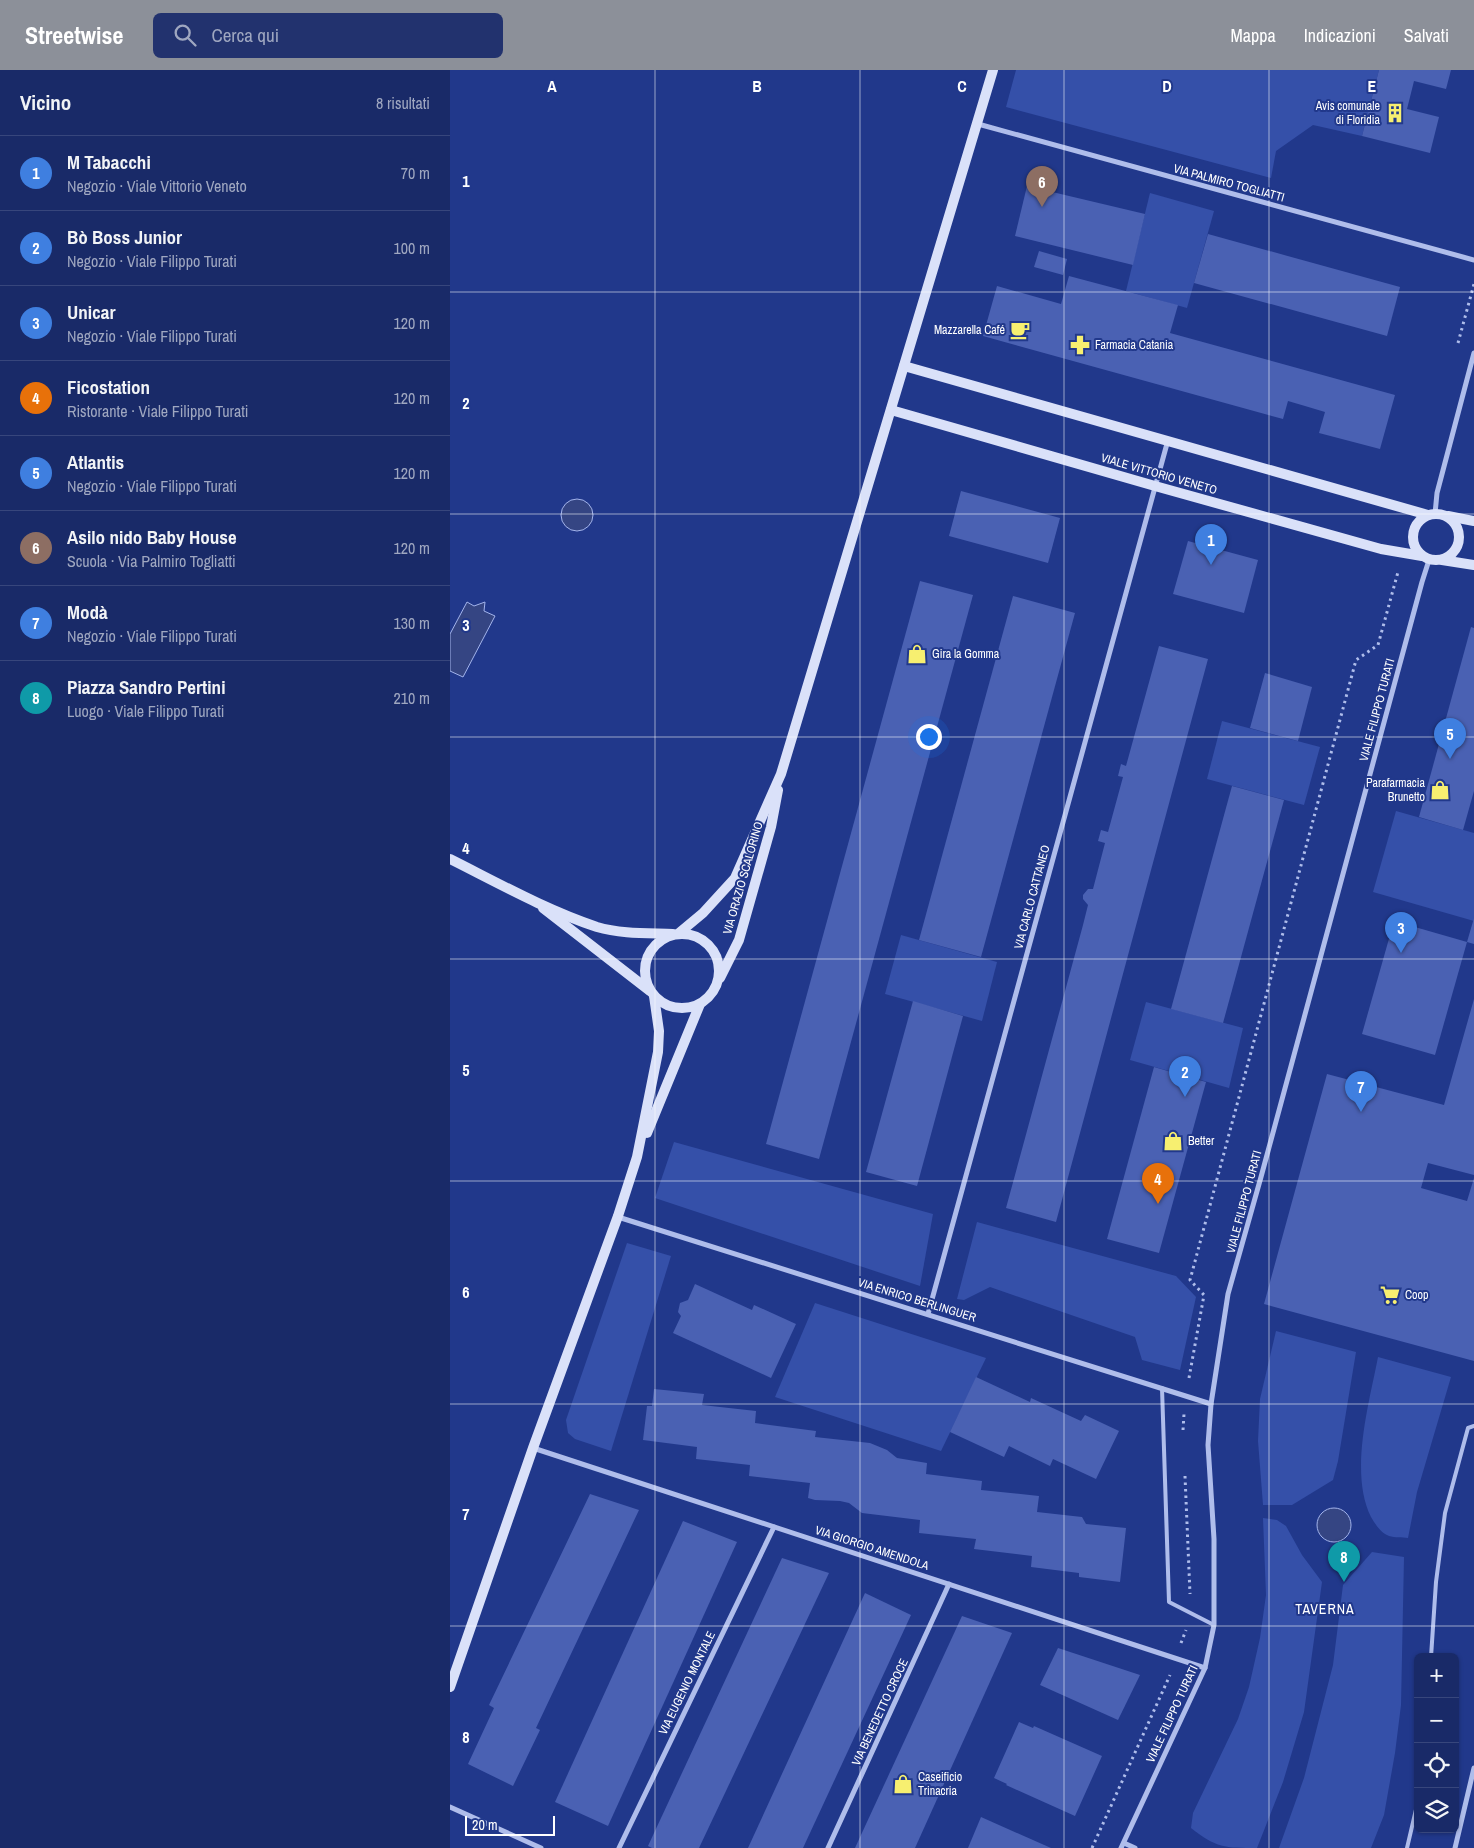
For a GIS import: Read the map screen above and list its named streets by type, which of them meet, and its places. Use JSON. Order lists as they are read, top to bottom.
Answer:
{
  "streets": {
    "main road": ["VIALE VITTORIO VENETO", "VIA ORAZIO SCALORINO"],
    "street": [
      "VIA PALMIRO TOGLIATTI",
      "VIALE FILIPPO TURATI",
      "VIA CARLO CATTANEO",
      "VIA ENRICO BERLINGUER",
      "VIA GIORGIO AMENDOLA",
      "VIA EUGENIO MONTALE",
      "VIA BENEDETTO CROCE"
    ]
  },
  "crossings": [
    ["VIALE VITTORIO VENETO", "VIALE FILIPPO TURATI"],
    ["VIALE VITTORIO VENETO", "VIA CARLO CATTANEO"],
    ["VIALE FILIPPO TURATI", "VIA ENRICO BERLINGUER"],
    ["VIALE FILIPPO TURATI", "VIA GIORGIO AMENDOLA"],
    ["VIA CARLO CATTANEO", "VIA ENRICO BERLINGUER"],
    ["VIA GIORGIO AMENDOLA", "VIA EUGENIO MONTALE"],
    ["VIA GIORGIO AMENDOLA", "VIA BENEDETTO CROCE"]
  ],
  "districts": ["TAVERNA"],
  "places": {
    "building": ["Avis comunale di Floridia"],
    "cafe": ["Mazzarella Café"],
    "pharmacy": ["Farmacia Catania"],
    "shop": [
      "Gira la Gomma",
      "Parafarmacia Brunetto",
      "Better",
      "Caseificio Trinacria"
    ],
    "supermarket": ["Coop"]
  },
  "scale_bar": "20 m",
  "page": {
    "header": "Streetwise",
    "search": "Cerca qui",
    "nav": ["Mappa", "Indicazioni", "Salvati"],
    "heading": ["Vicino", "8 risultati"],
    "list": [
      {
        "mark": "1",
        "name": "M Tabacchi",
        "note": "Negozio · Viale Vittorio Veneto",
        "value": "70 m"
      },
      {
        "mark": "2",
        "name": "Bò Boss Junior",
        "note": "Negozio · Viale Filippo Turati",
        "value": "100 m"
      },
      {
        "mark": "3",
        "name": "Unicar",
        "note": "Negozio · Viale Filippo Turati",
        "value": "120 m"
      },
      {
        "mark": "4",
        "name": "Ficostation",
        "note": "Ristorante · Viale Filippo Turati",
        "value": "120 m"
      },
      {
        "mark": "5",
        "name": "Atlantis",
        "note": "Negozio · Viale Filippo Turati",
        "value": "120 m"
      },
      {
        "mark": "6",
        "name": "Asilo nido Baby House",
        "note": "Scuola · Via Palmiro Togliatti",
        "value": "120 m"
      },
      {
        "mark": "7",
        "name": "Modà",
        "note": "Negozio · Viale Filippo Turati",
        "value": "130 m"
      },
      {
        "mark": "8",
        "name": "Piazza Sandro Pertini",
        "note": "Luogo · Viale Filippo Turati",
        "value": "210 m"
      }
    ],
    "pins": [
      "6",
      "1",
      "5",
      "3",
      "2",
      "7",
      "4",
      "8"
    ],
    "map_buttons": ["+", "−"],
    "scale": "20 m"
  },
  "grid": {
    "columns": [
      "A",
      "B",
      "C",
      "D",
      "E"
    ],
    "rows": [
      "1",
      "2",
      "3",
      "4",
      "5",
      "6",
      "7",
      "8"
    ]
  }
}
